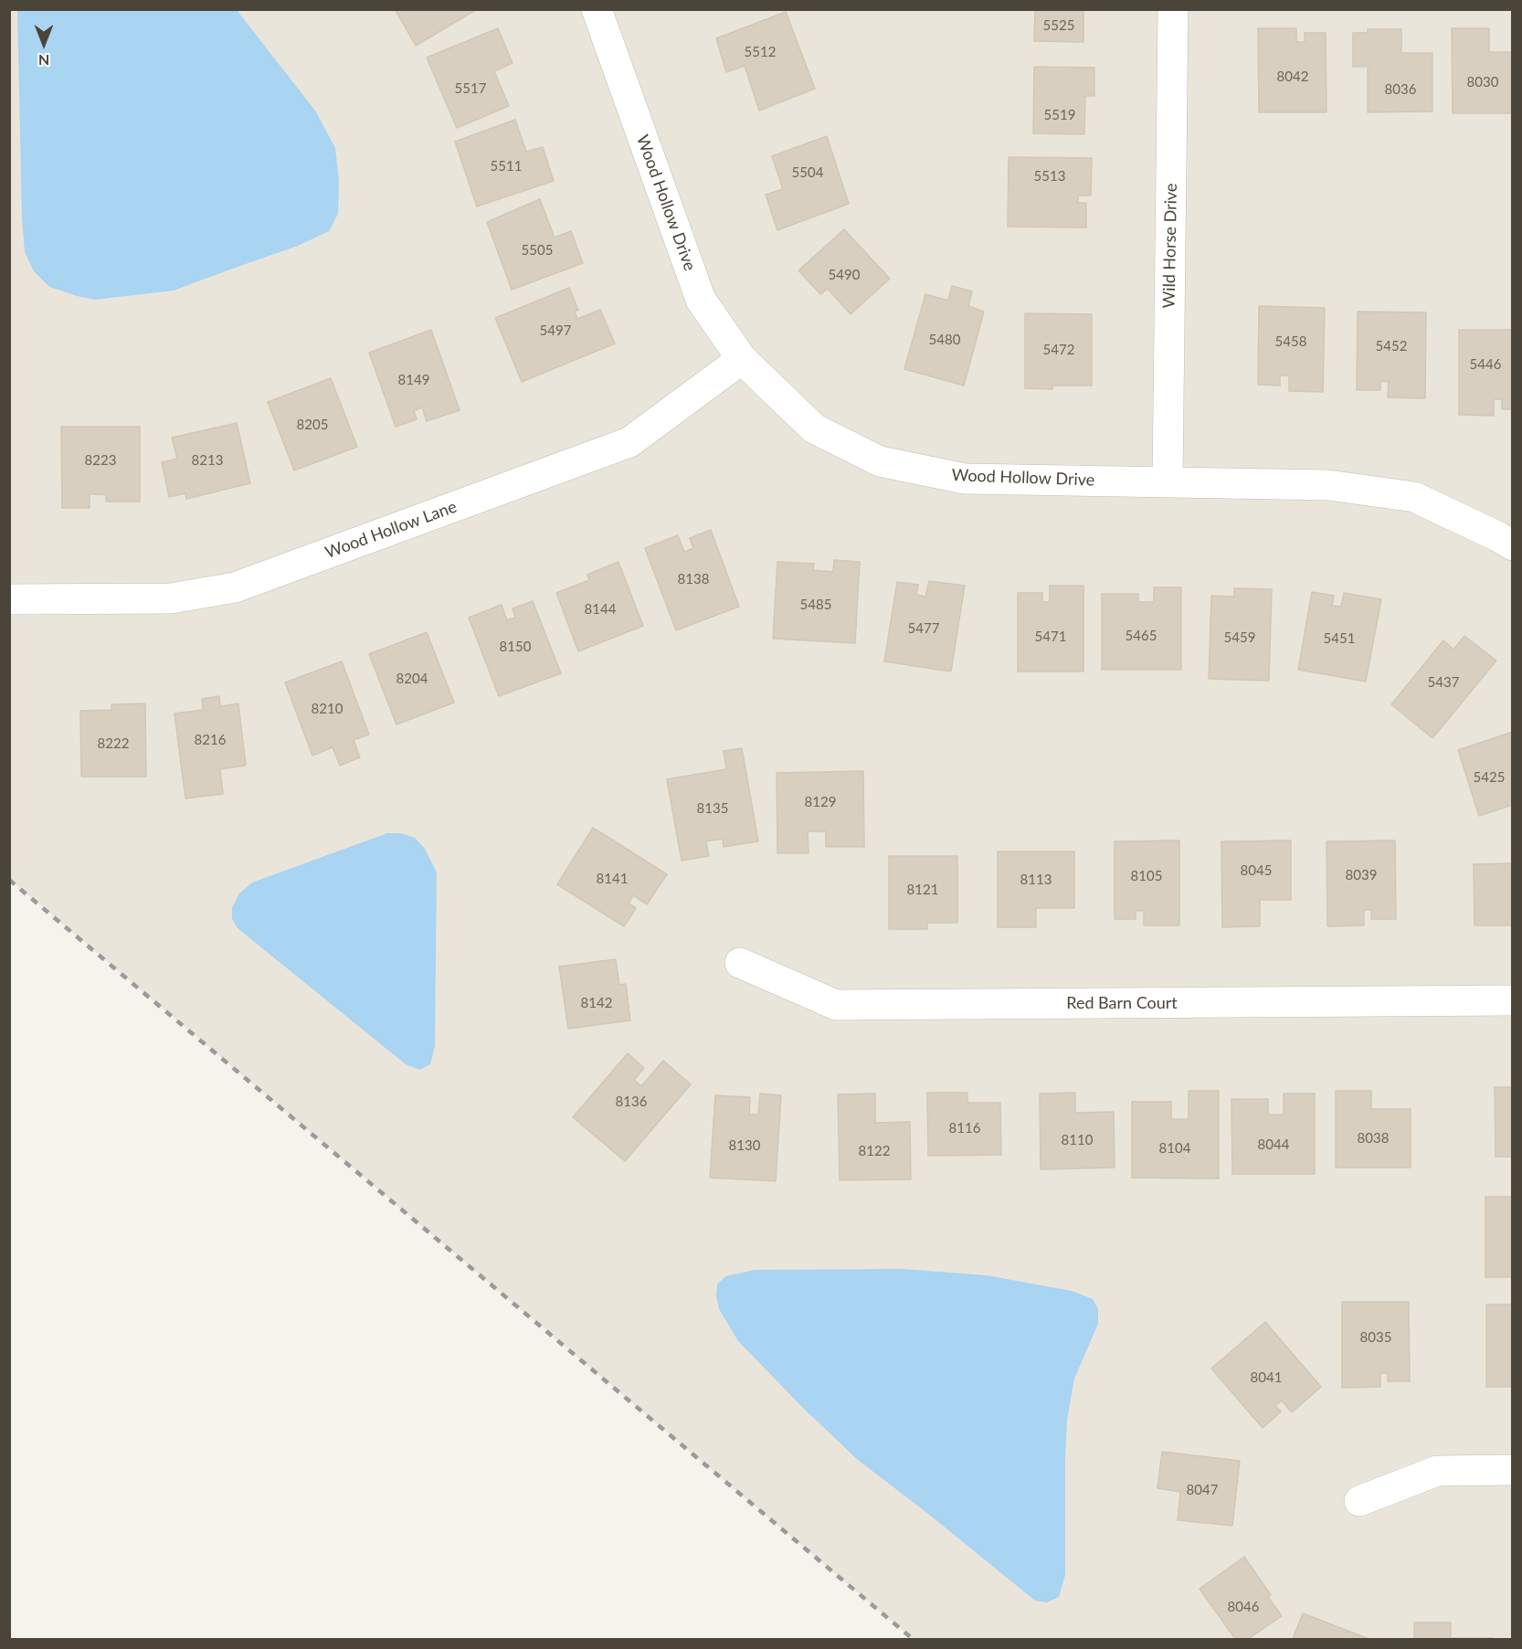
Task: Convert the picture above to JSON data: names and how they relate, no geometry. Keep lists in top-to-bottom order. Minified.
{"streets":{"street":["Wood Hollow Drive","Wild Horse Drive","Wood Hollow Lane","Red Barn Court"]},"crossings":[["Wood Hollow Drive","Wild Horse Drive"],["Wood Hollow Drive","Wood Hollow Lane"]],"house_numbers":["5525","5512","8042","8030","5517","8036","5519","5511","5504","5513","5505","5490","5497","5480","5458","5452","5472","5446","8149","8205","8223","8213","8138","5485","8144","5477","5465","5471","5459","5451","8150","8204","5437","8210","8216","8222","5425","8129","8135","8045","8039","8105","8141","8113","8121","8142","8136","8116","8038","8110","8044","8130","8104","8122","8035","8041","8047","8046"],"north":"bottom"}
